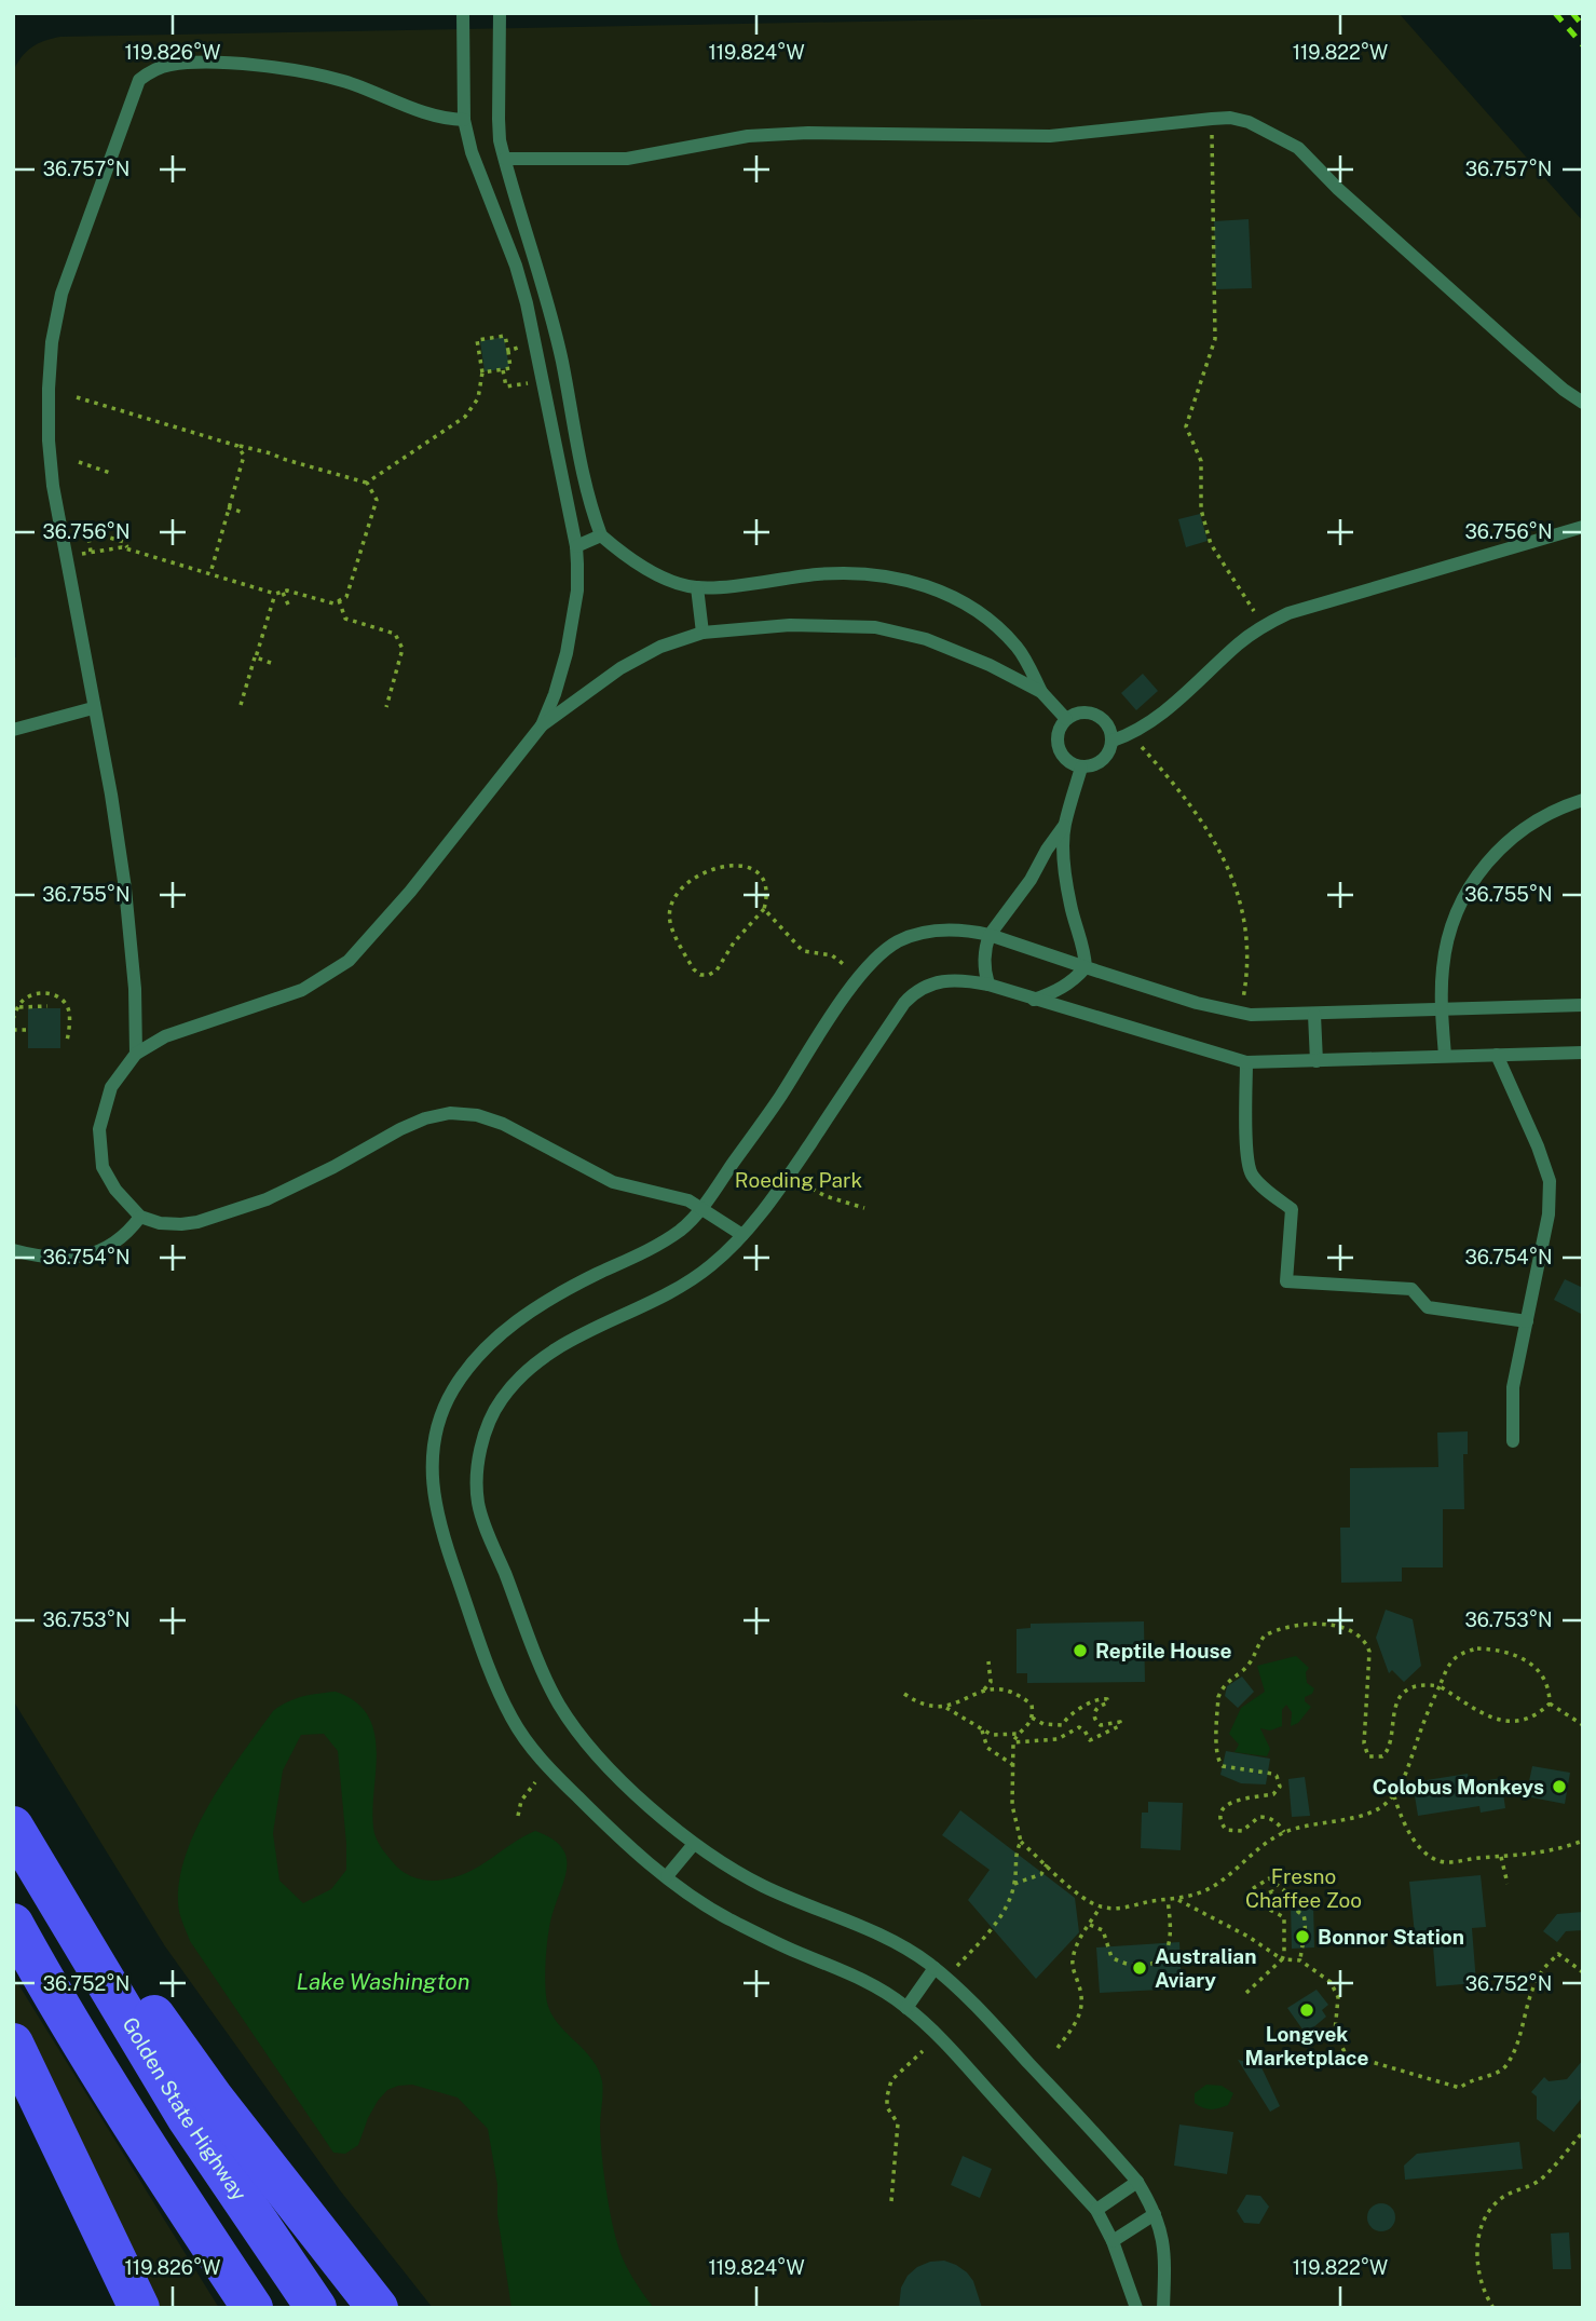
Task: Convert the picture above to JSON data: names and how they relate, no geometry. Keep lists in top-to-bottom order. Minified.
{"streets":{"highway":["Golden State Highway"]},"water":["Lake Washington"],"parks":["Roeding Park","Fresno Chaffee Zoo"],"places":["Reptile House","Colobus Monkeys","Bonnor Station","Australian Aviary","Longvek Marketplace"],"coordinates":["119.826°W","119.824°W","119.822°W","36.757°N","36.756°N","36.755°N","36.754°N","36.753°N","36.752°N"]}
